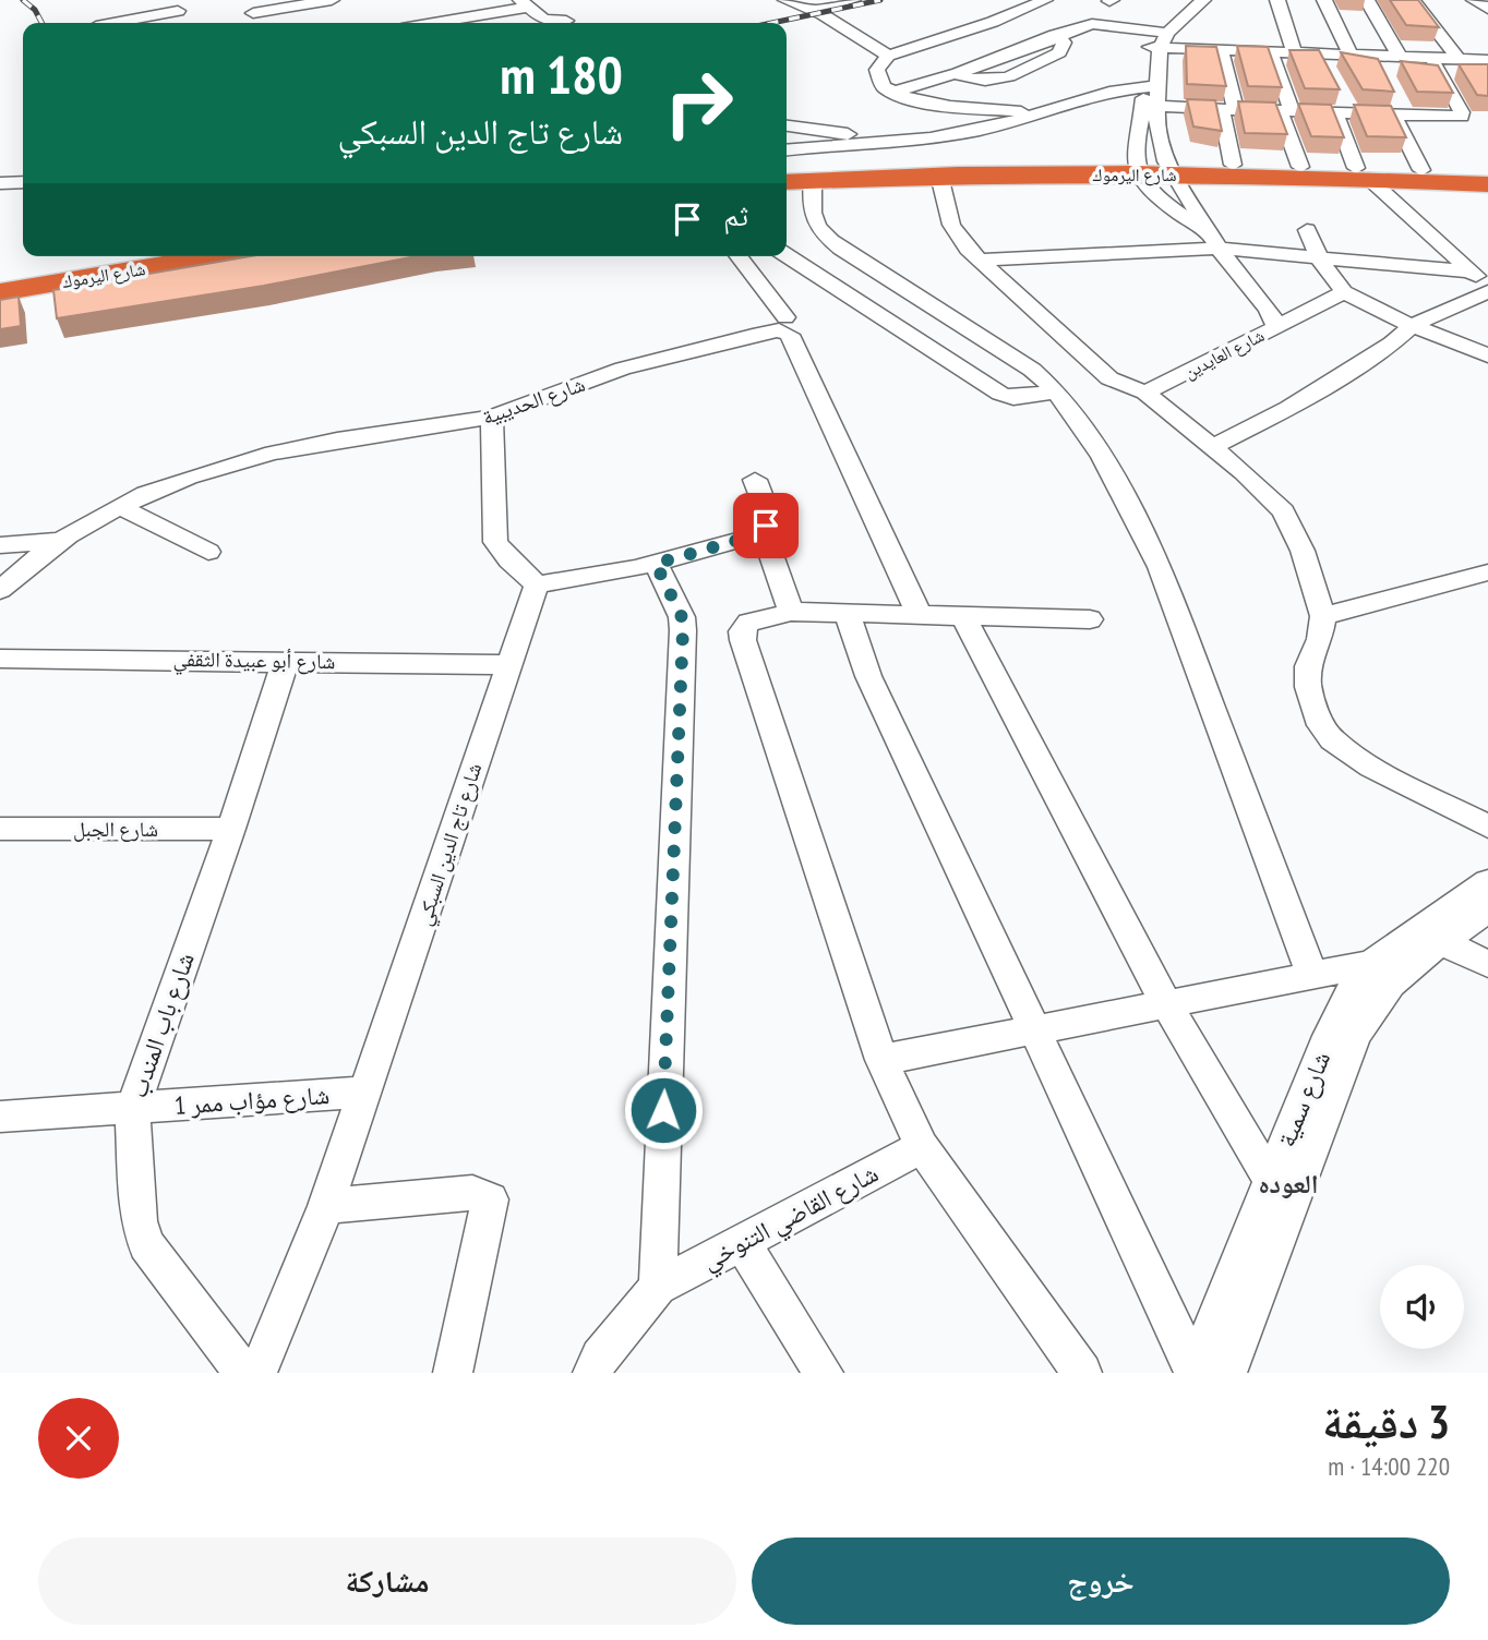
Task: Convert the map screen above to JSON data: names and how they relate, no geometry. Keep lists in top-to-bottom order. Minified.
{"streets":{"highway":["شارع اليرموك"],"street":["شارع العايدين","شارع الحديبية","شارع أبو عبيدة الثقفي","شارع الجبل","شارع تاج الدين السبكي","شارع باب المندب","شارع سمية","شارع مؤاب ممر 1","شارع القاضي التنوخي"]},"crossings":[["شارع اليرموك","شارع العايدين"],["شارع أبو عبيدة الثقفي","شارع تاج الدين السبكي"],["شارع أبو عبيدة الثقفي","شارع باب المندب"],["شارع الجبل","شارع باب المندب"],["شارع تاج الدين السبكي","شارع مؤاب ممر 1"],["شارع باب المندب","شارع مؤاب ممر 1"]],"districts":["العوده"],"page":{"turn":["180 m","شارع تاج الدين السبكي"],"then":"ثم","heading":["3 دقيقة","220 m · 14:00"],"buttons":["خروج","مشاركة"]}}
